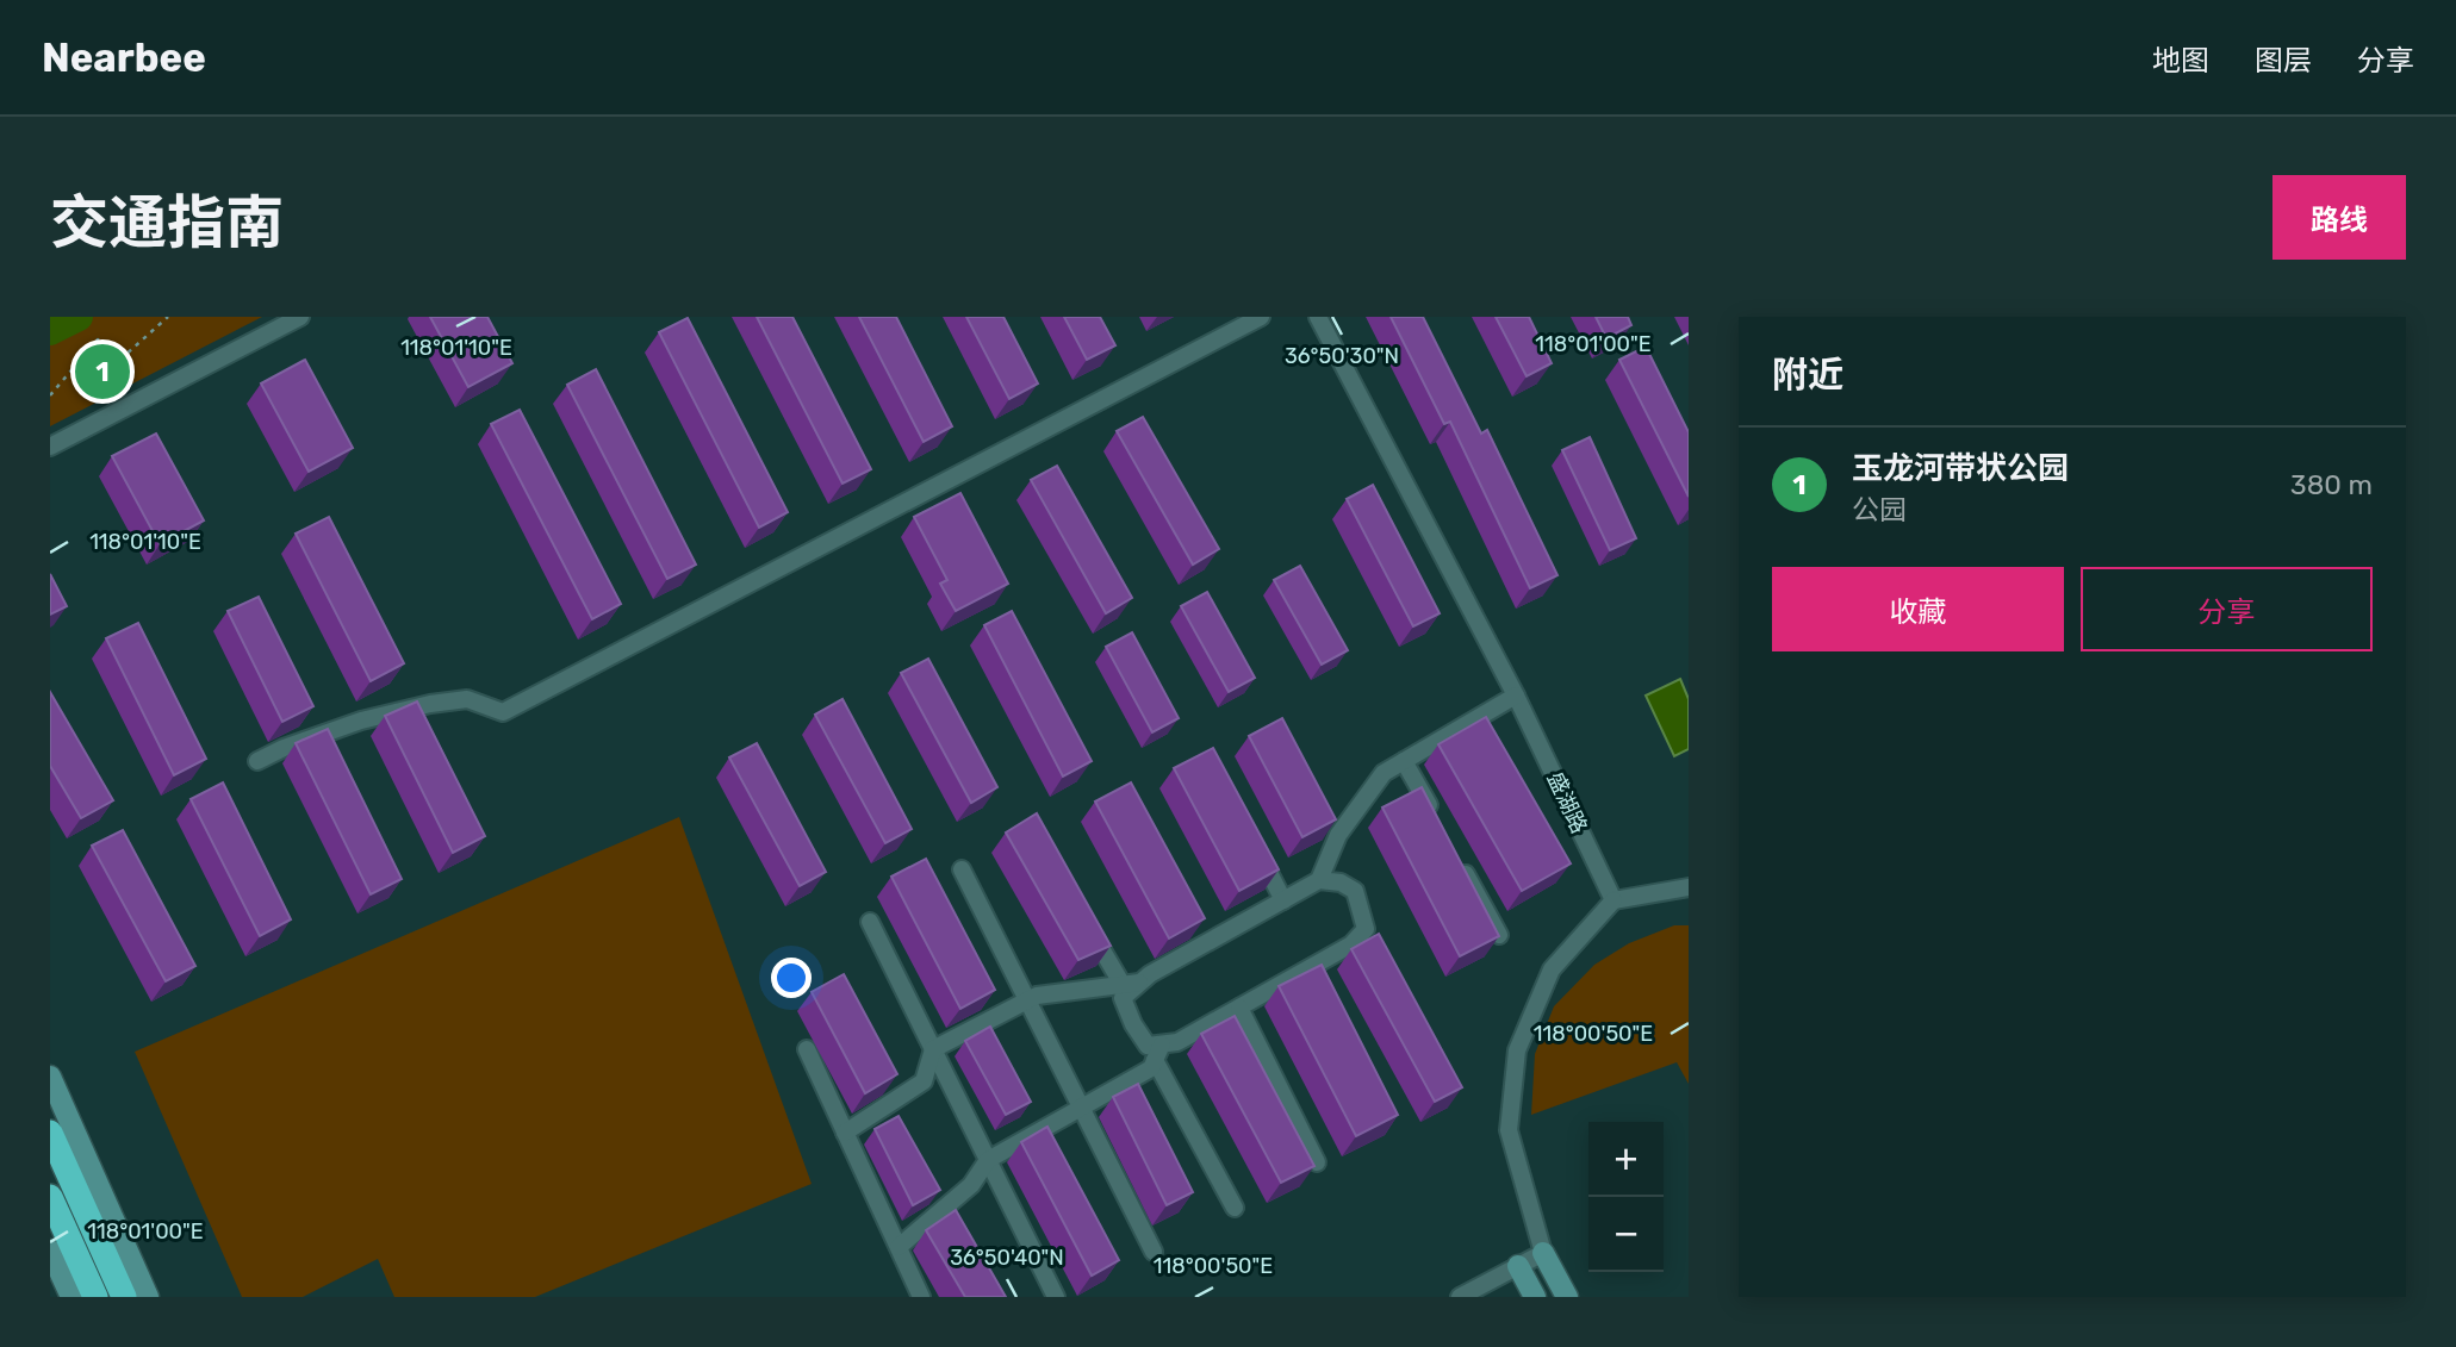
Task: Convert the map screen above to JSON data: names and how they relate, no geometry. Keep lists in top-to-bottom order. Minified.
{"streets":{"street":["盛湖路"]},"page":{"header":"Nearbee","nav":["地图","图层","分享"],"title":"交通指南","buttons":["路线",["收藏","分享"]],"heading":"附近","pins":"1","list":[{"mark":"1","name":"玉龙河带状公园","note":"公园","value":"380 m"}],"map_buttons":["+","−"]},"coordinates":["118°01'00\"E","118°01'10\"E","36°50'30\"N","118°00'50\"E","36°50'40\"N"]}
